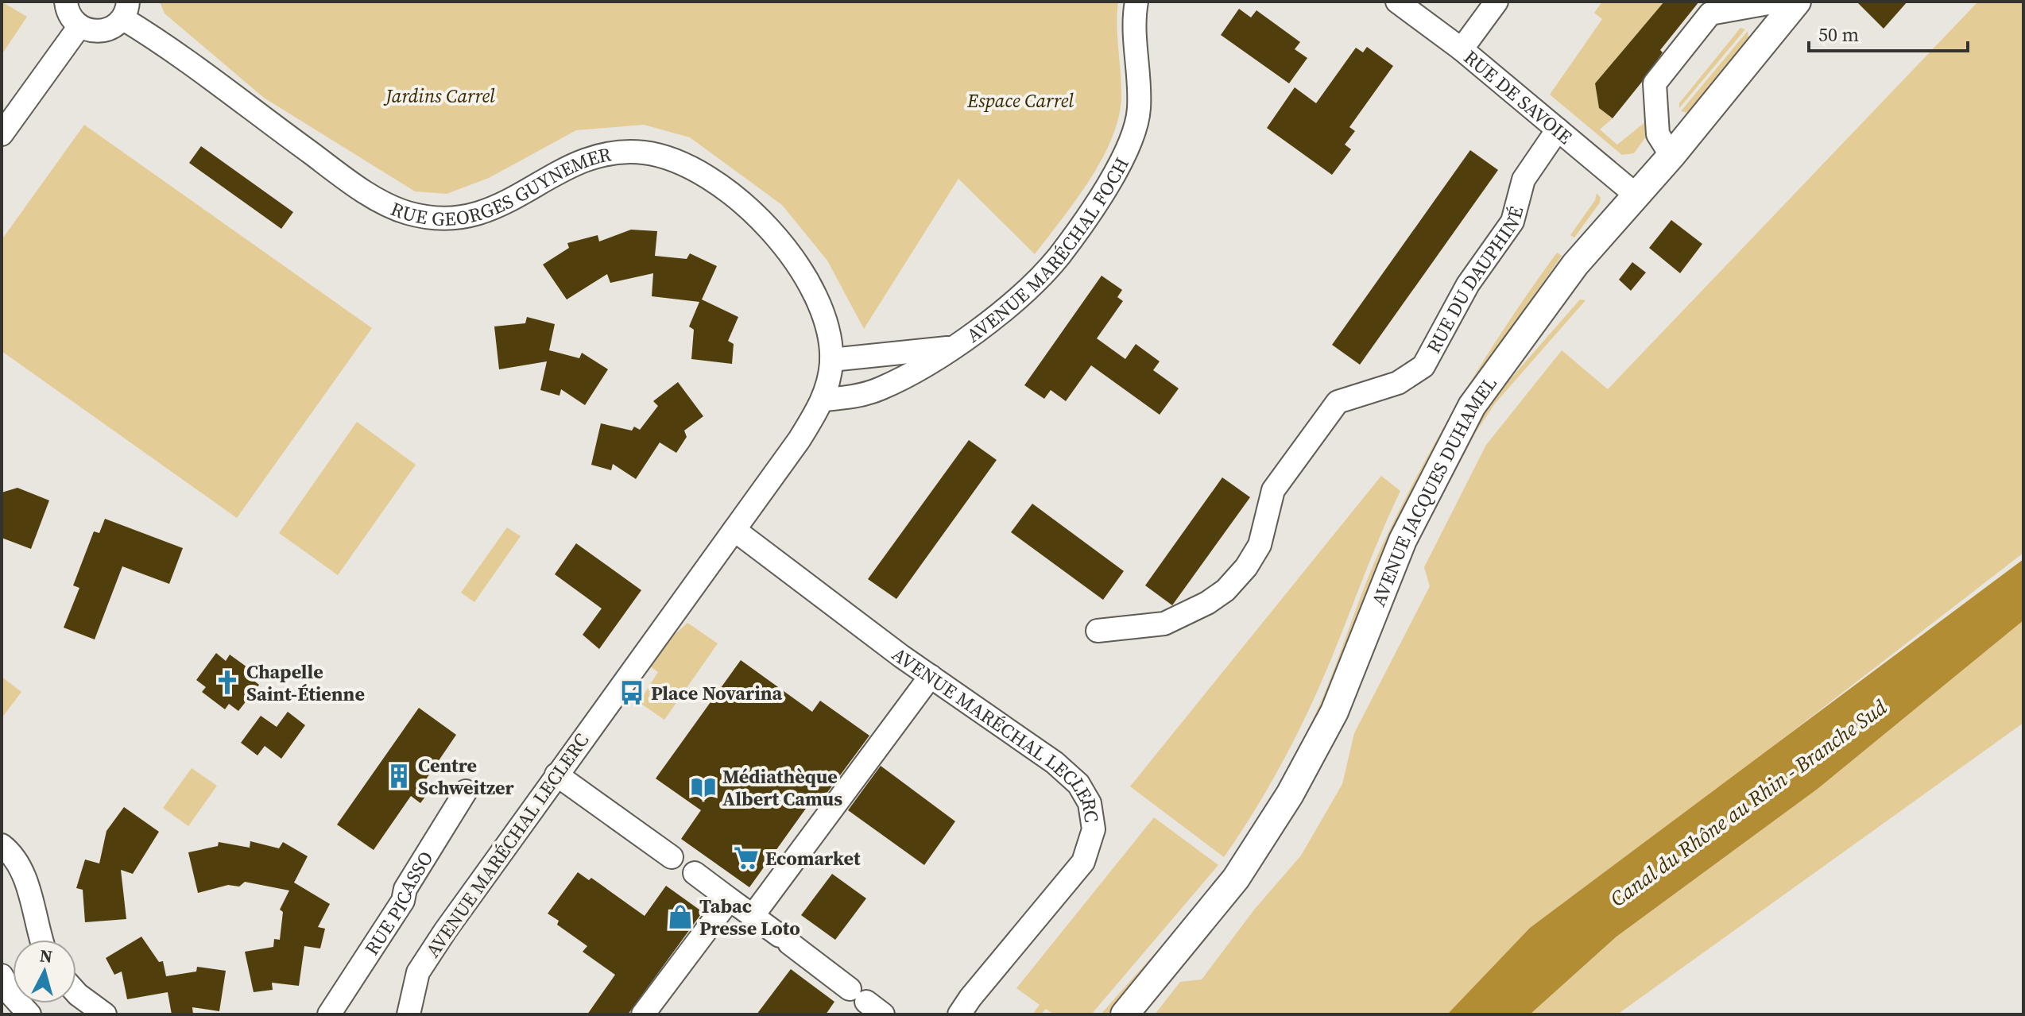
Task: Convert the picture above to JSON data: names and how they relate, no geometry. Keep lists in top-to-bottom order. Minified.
{"streets":{"main road":["AVENUE JACQUES DUHAMEL"],"street":["RUE DE SAVOIE","RUE GEORGES GUYNEMER","AVENUE MARÉCHAL FOCH","RUE DU DAUPHINÉ","AVENUE MARÉCHAL LECLERC","RUE PICASSO"]},"crossings":[["RUE DE SAVOIE","RUE DU DAUPHINÉ"],["RUE DE SAVOIE","AVENUE JACQUES DUHAMEL"],["RUE GEORGES GUYNEMER","AVENUE MARÉCHAL LECLERC"],["AVENUE MARÉCHAL FOCH","AVENUE MARÉCHAL LECLERC"]],"water":["Canal du Rhône au Rhin - Branche Sud"],"parks":["Jardins Carrel","Espace Carrel"],"places":{"church":["Chapelle Saint-Étienne"],"bus stop":["Place Novarina"],"building":["Centre Schweitzer"],"library":["Médiathèque Albert Camus"],"supermarket":["Ecomarket"],"shop":["Tabac Presse Loto"]},"scale_bar":"50 m","north":"top"}
